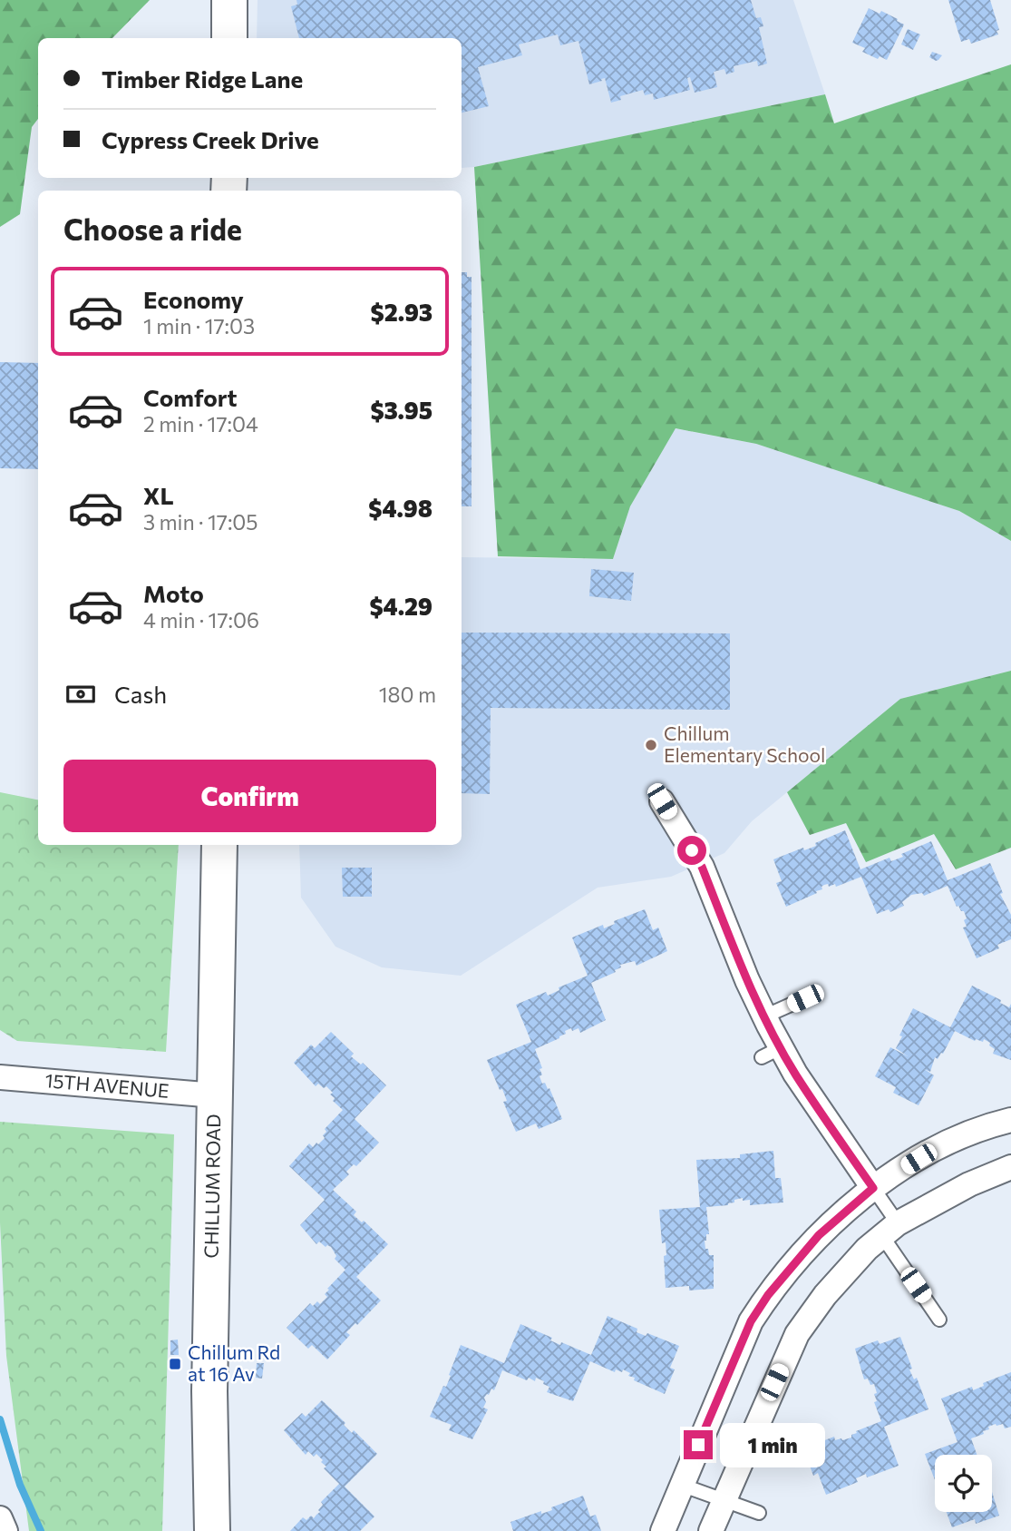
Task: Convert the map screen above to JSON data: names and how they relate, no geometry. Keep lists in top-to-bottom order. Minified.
{"streets":{"main road":["CHILLUM ROAD"],"street":["15TH AVENUE"]},"crossings":[["15TH AVENUE","CHILLUM ROAD"]],"places":{"other":["Chillum Elementary School"],"transit":["Chillum Rd at 16 Av"]},"page":{"banner":["Timber Ridge Lane","Cypress Creek Drive"],"heading":"Choose a ride","list":[{"name":"Economy","note":"1 min · 17:03","value":"$2.93"},{"name":"Comfort","note":"2 min · 17:04","value":"$3.95"},{"name":"XL","note":"3 min · 17:05","value":"$4.98"},{"name":"Moto","note":"4 min · 17:06","value":"$4.29"}],"pay":["Cash","180 m"],"buttons":"Confirm","bubble":"1 min"}}
